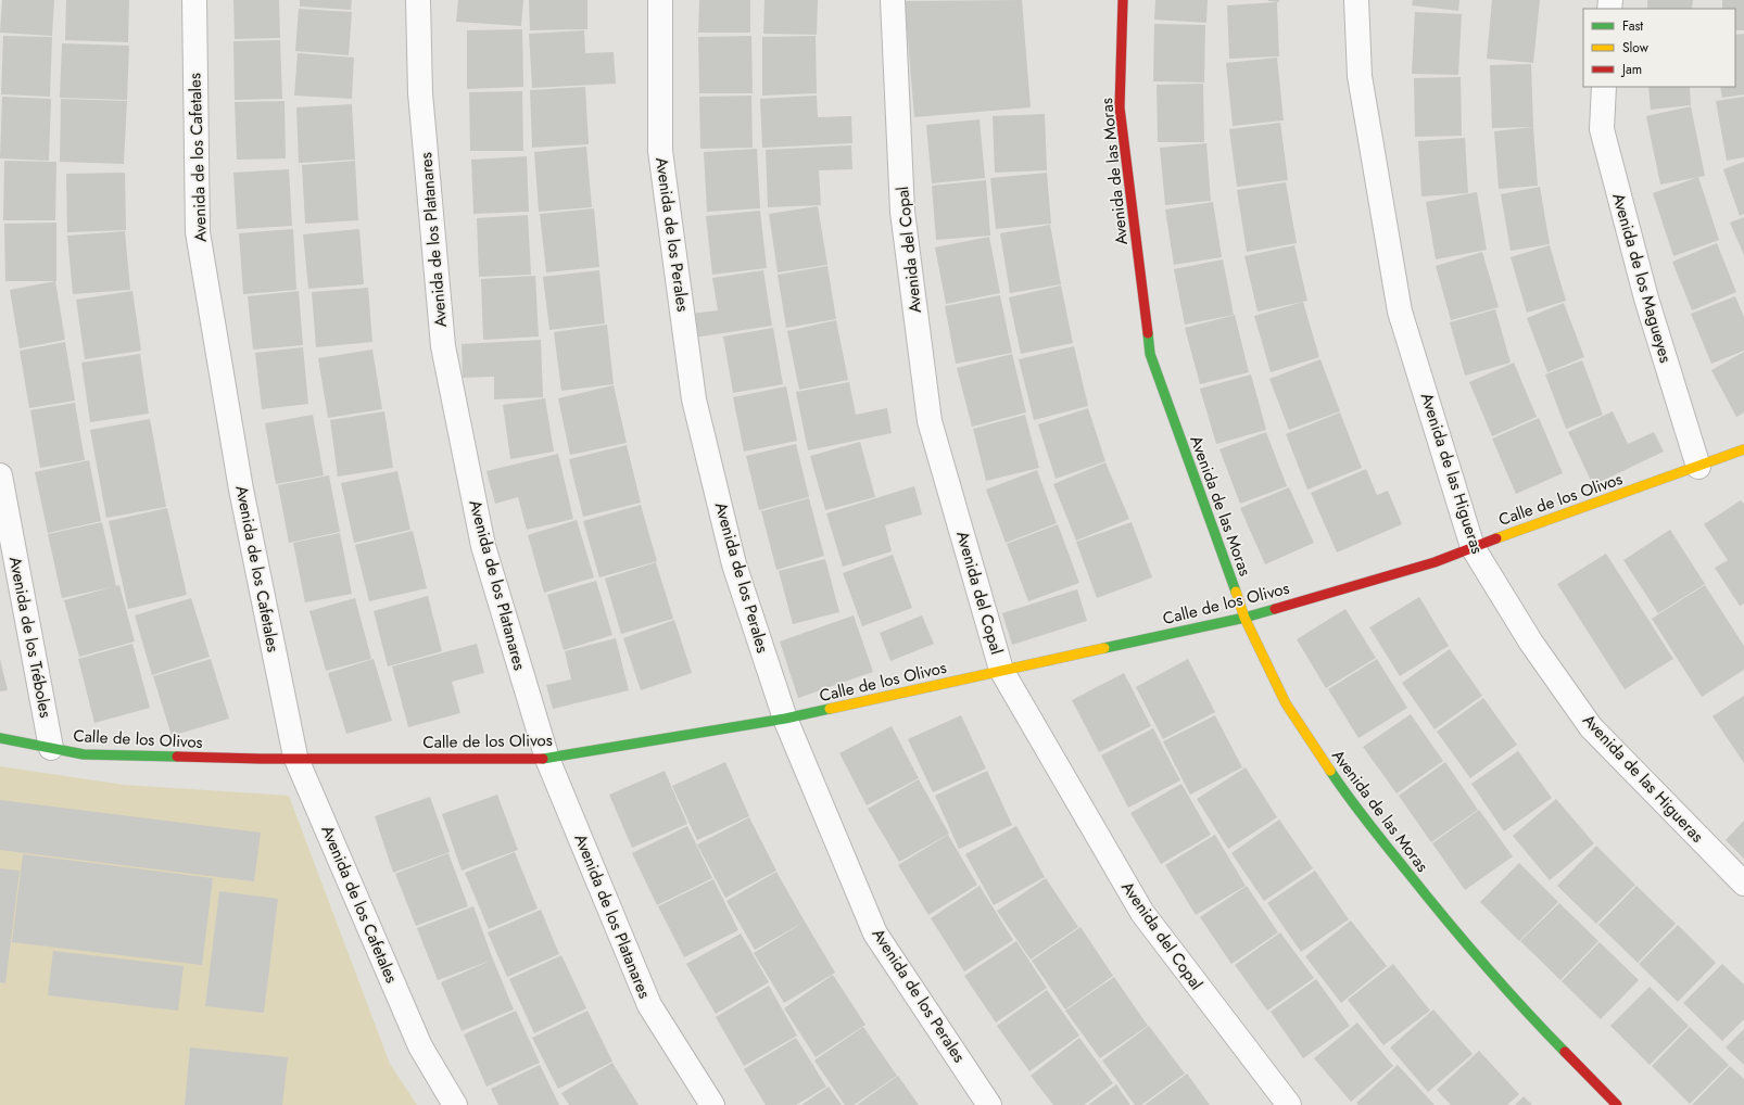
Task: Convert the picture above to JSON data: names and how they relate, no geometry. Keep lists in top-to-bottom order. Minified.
{"streets":{"street":["Avenida de los Cafetales","Avenida de las Moras","Avenida de los Perales","Avenida de los Platanares","Avenida del Copal","Avenida de los Magueyes","Avenida de las Higueras","Calle de los Olivos","Avenida de los Tréboles"]},"crossings":[["Avenida de los Cafetales","Calle de los Olivos"],["Avenida de las Moras","Calle de los Olivos"],["Avenida de los Perales","Calle de los Olivos"],["Avenida de los Platanares","Calle de los Olivos"],["Avenida del Copal","Calle de los Olivos"],["Avenida de los Magueyes","Calle de los Olivos"],["Avenida de las Higueras","Calle de los Olivos"],["Calle de los Olivos","Avenida de los Tréboles"]],"legend":["Fast","Slow","Jam"]}
